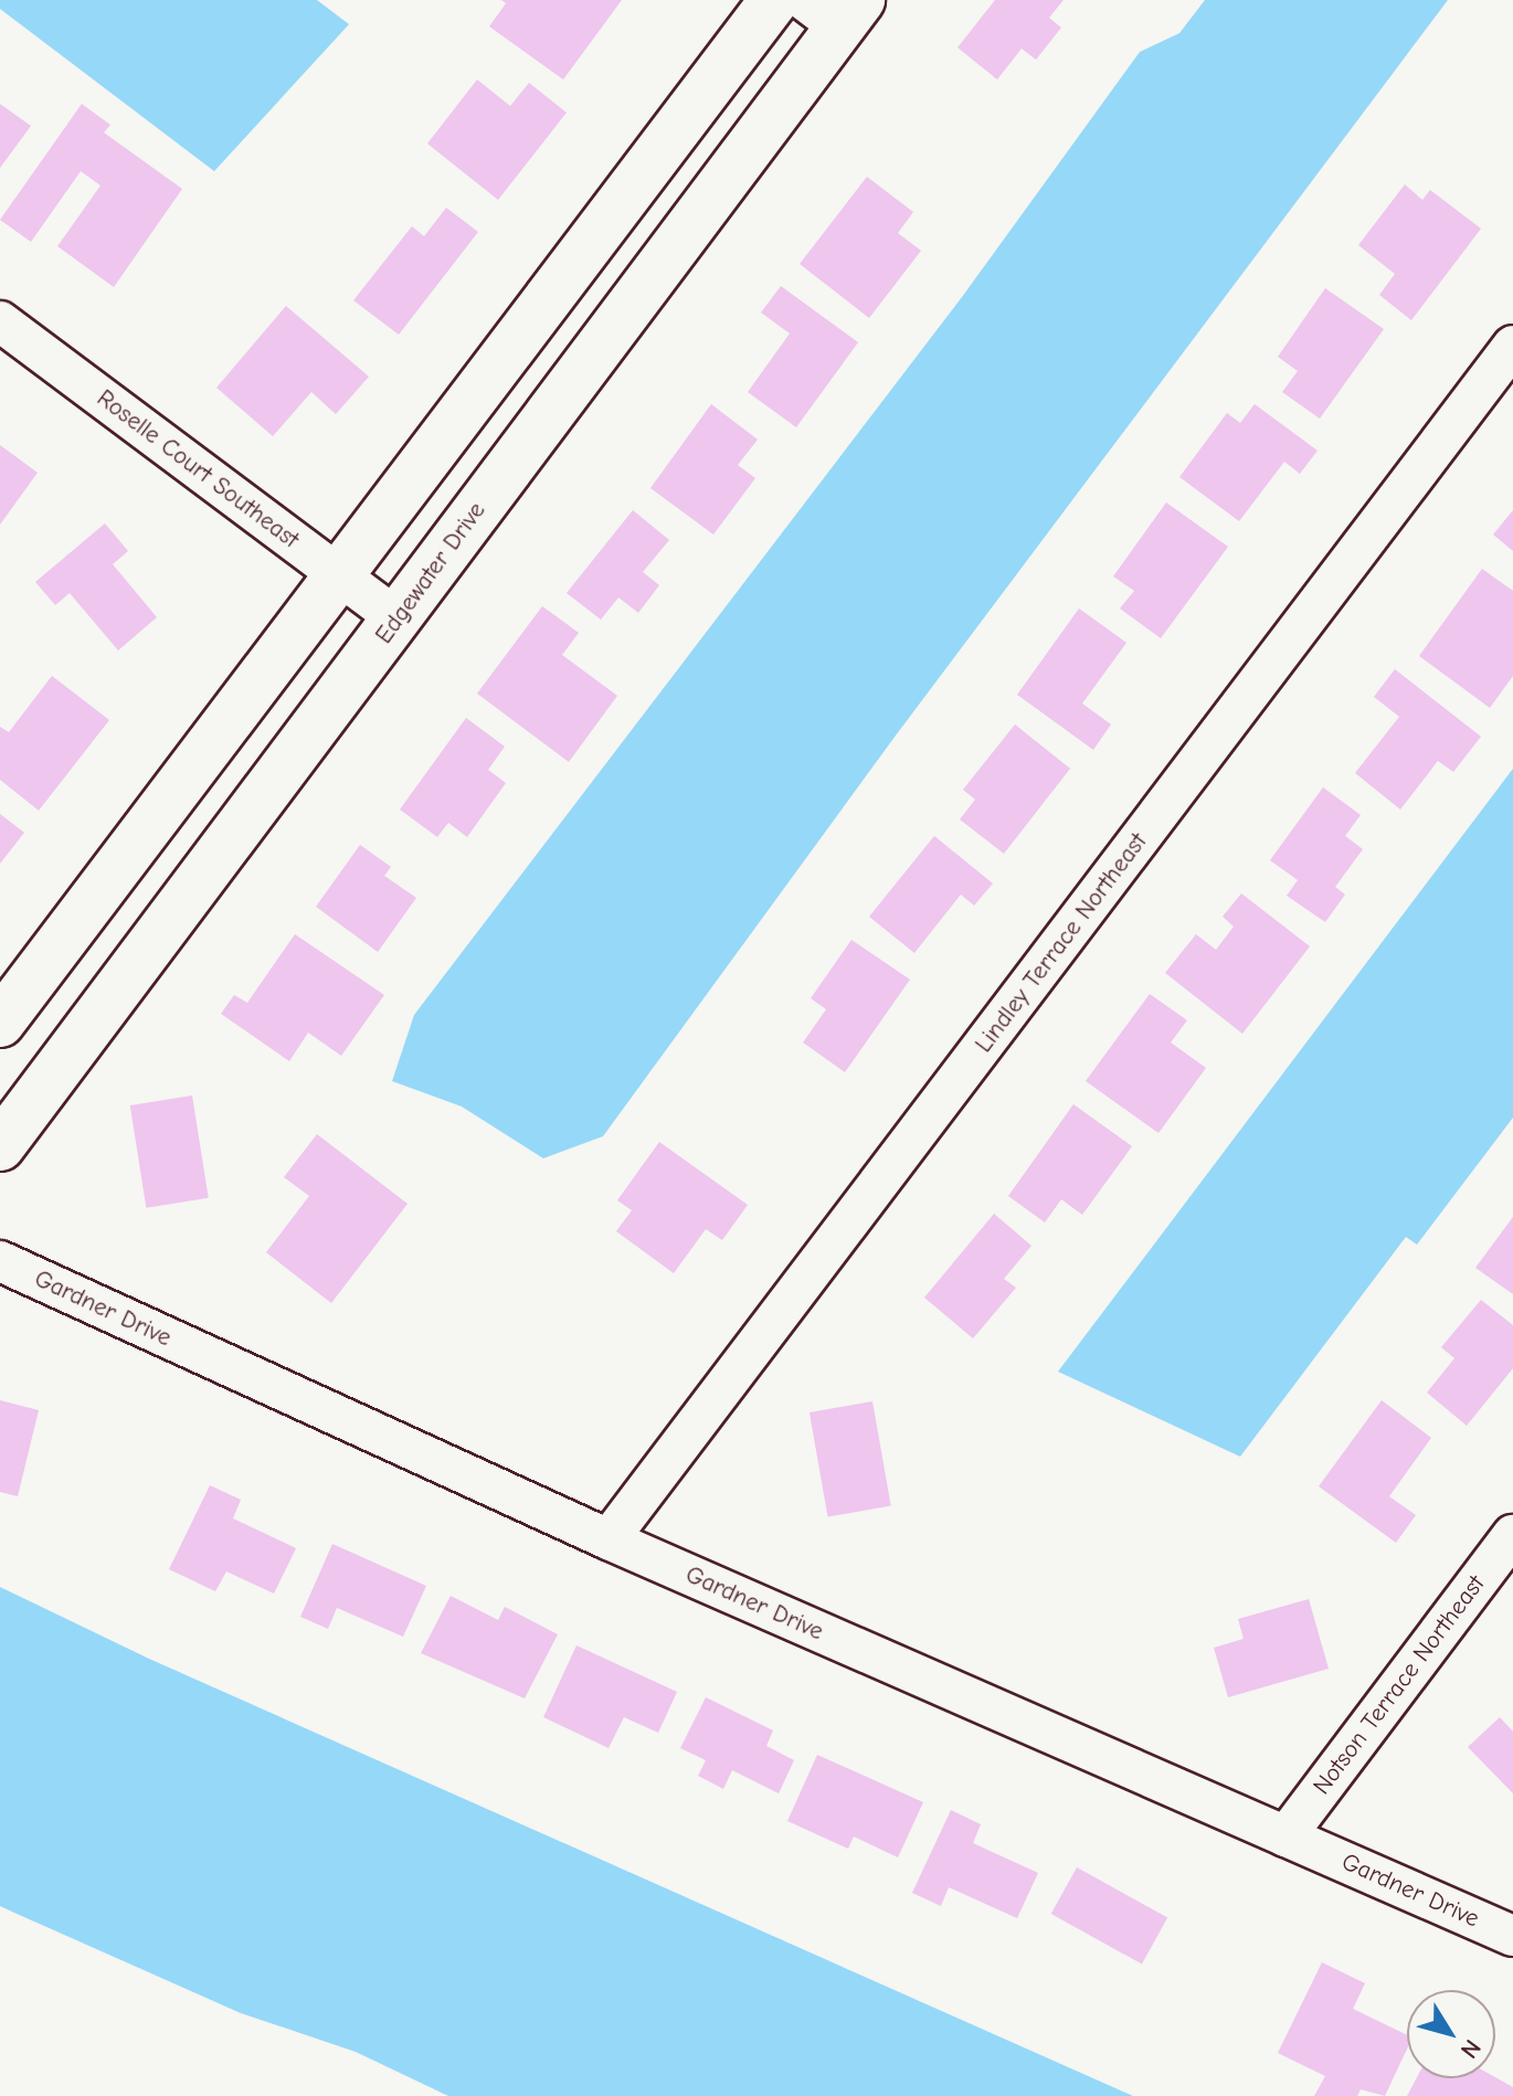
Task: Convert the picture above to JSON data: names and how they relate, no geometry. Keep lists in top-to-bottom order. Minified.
{"streets":{"street":["Roselle Court Southeast","Edgewater Drive","Lindley Terrace Northeast","Gardner Drive","Notson Terrace Northeast"]},"crossings":[["Roselle Court Southeast","Edgewater Drive"],["Lindley Terrace Northeast","Gardner Drive"],["Gardner Drive","Notson Terrace Northeast"]],"north":"bottom right"}
